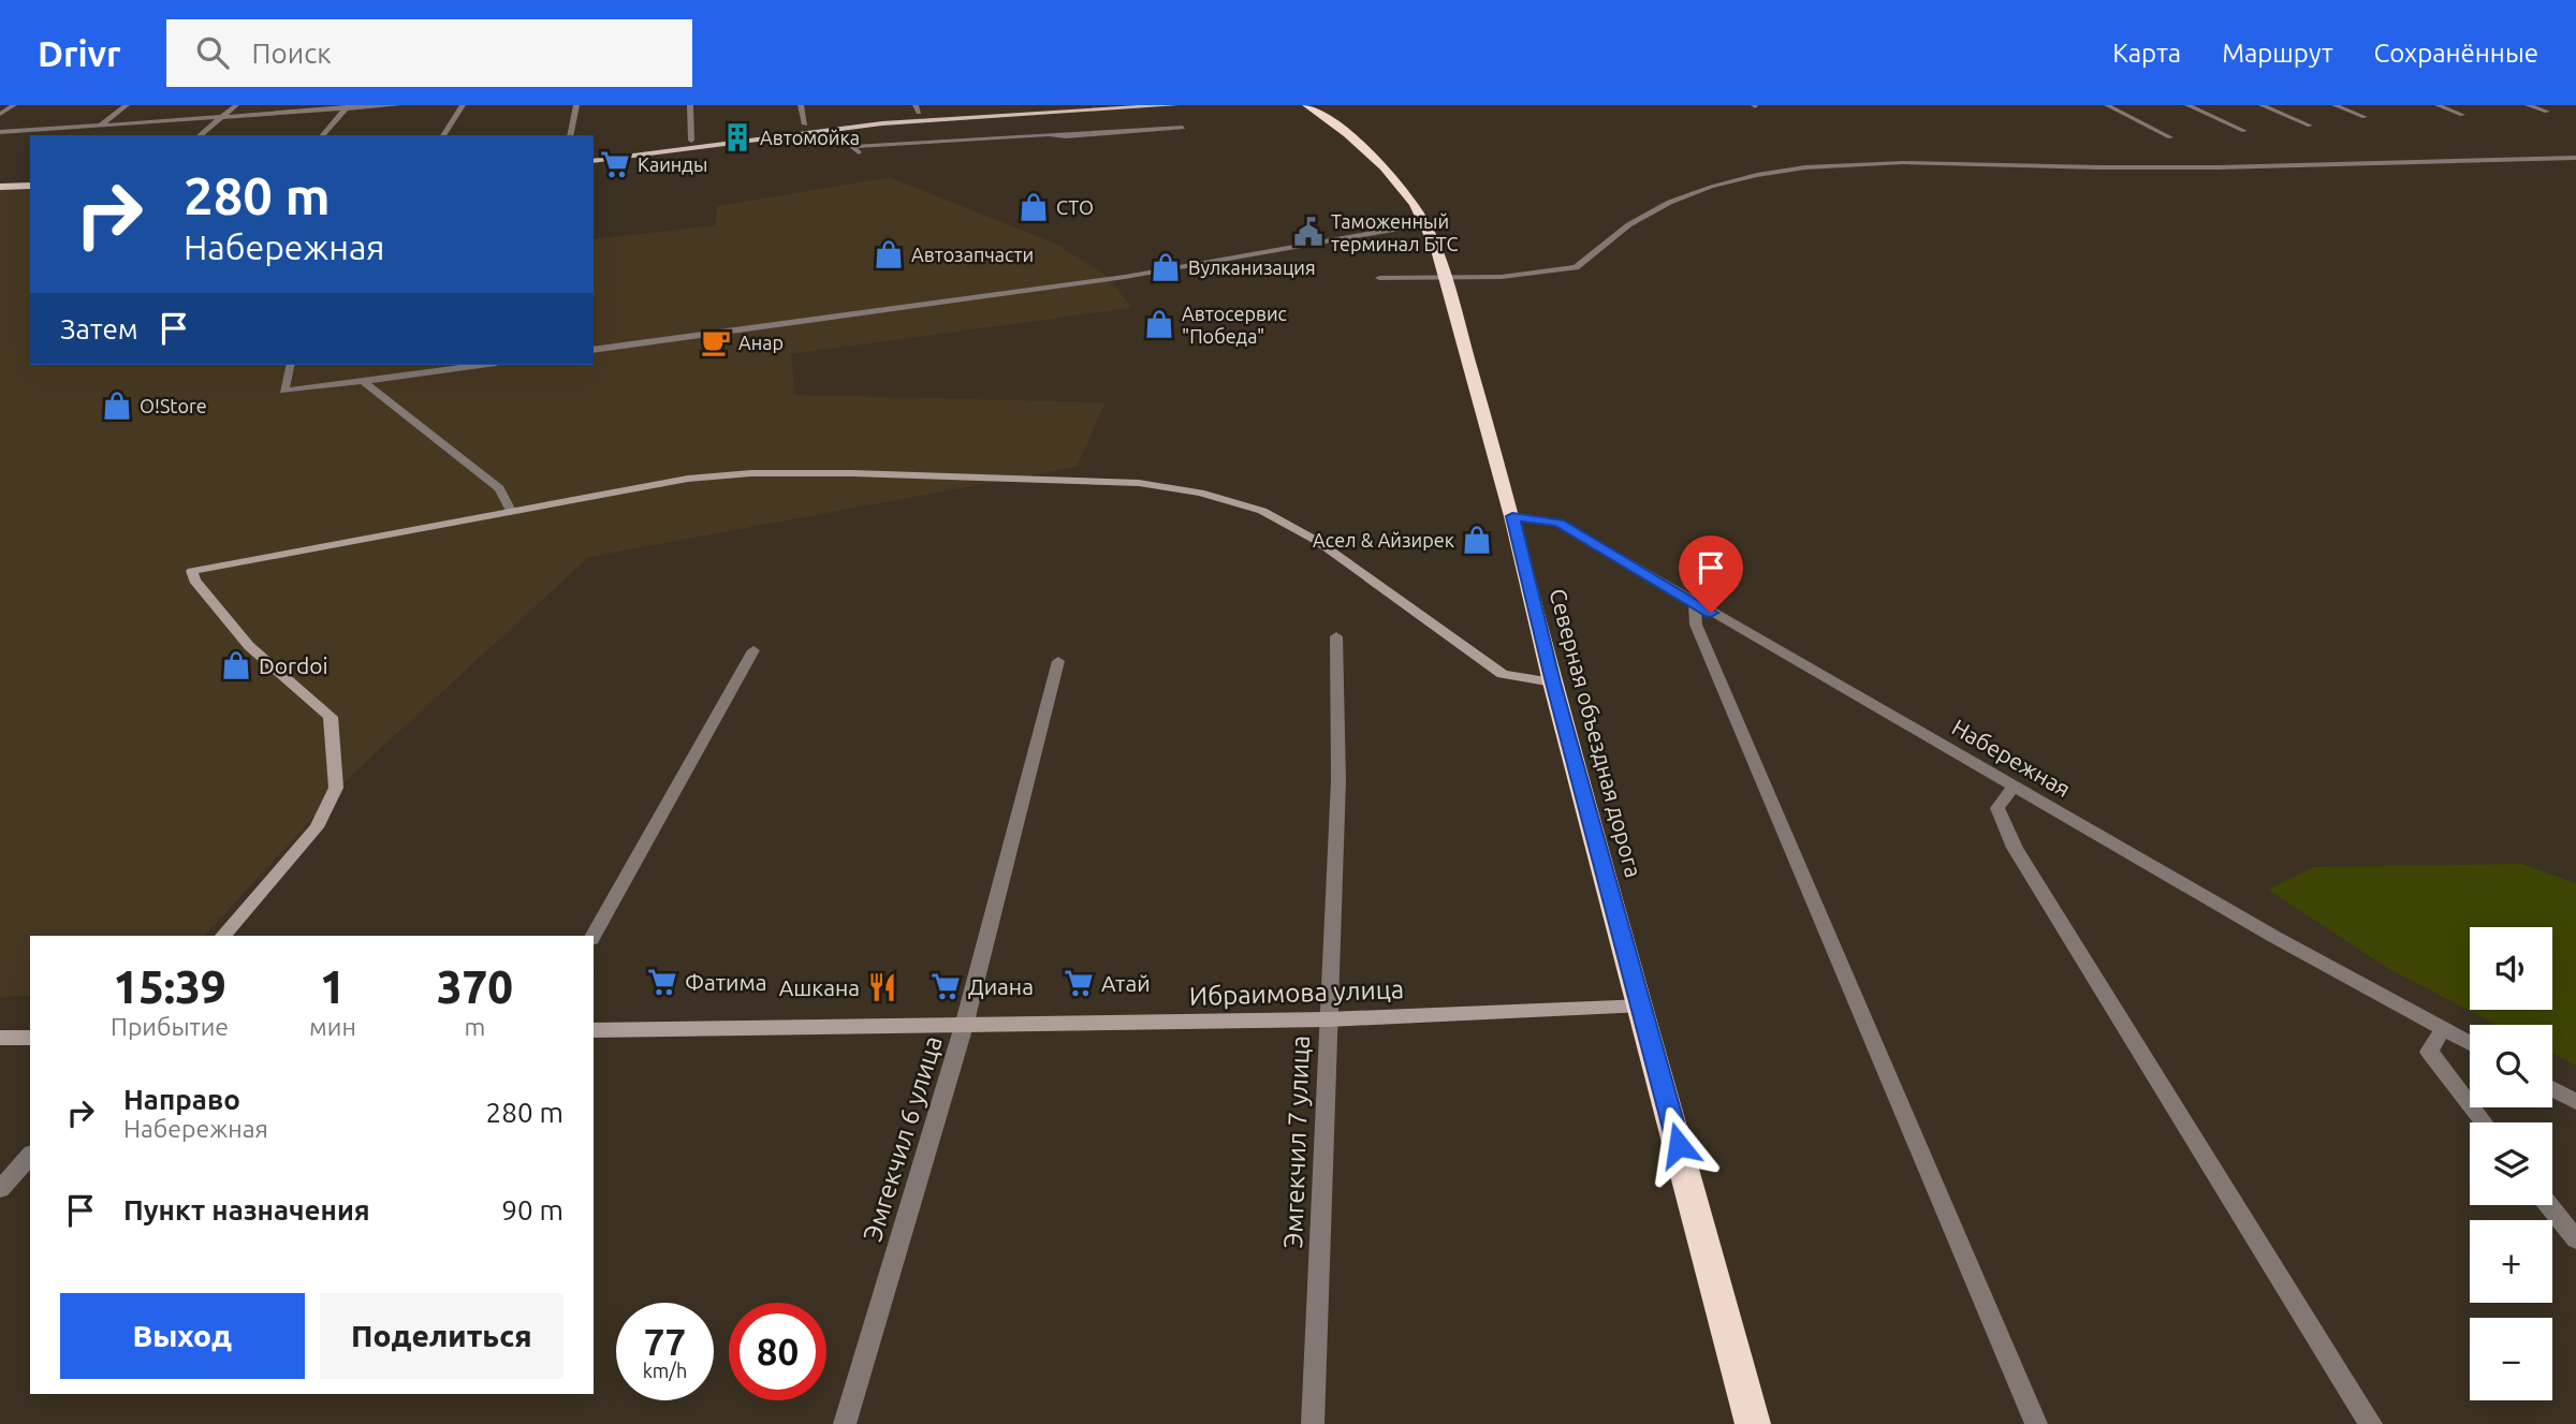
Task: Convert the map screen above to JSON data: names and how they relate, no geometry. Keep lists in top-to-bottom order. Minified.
{"streets":{"highway":["Северная объездная дорога"],"street":["Набережная","Ибраимова улица","Эмгекчил 6 улица","Эмгекчил 7 улица"]},"crossings":[["Северная объездная дорога","Набережная"],["Северная объездная дорога","Ибраимова улица"],["Ибраимова улица","Эмгекчил 6 улица"],["Ибраимова улица","Эмгекчил 7 улица"]],"places":{"building":["Автомойка"],"supermarket":["Каинды","Фатима","Атай","Диана"],"shop":["СТО","Автозапчасти","Вулканизация","Автосервис \"Победа\"","O!Store","Асел & Айзирек","Dordoi"],"public building":["Таможенный терминал БТС"],"cafe":["Анар"],"restaurant":["Ашкана"]},"page":{"header":"Drivr","search":"Поиск","nav":["Карта","Маршрут","Сохранённые"],"turn":["280 m","Набережная"],"then":"Затем","map_buttons":["+","−"],"eta":["15:39","Прибытие","1","мин","370","m"],"list":[{"name":"Направо","note":"Набережная","value":"280 m"},{"name":"Пункт назначения","value":"90 m"}],"buttons":["Выход","Поделиться"],"speed":"77 km/h","limit":"80"}}
